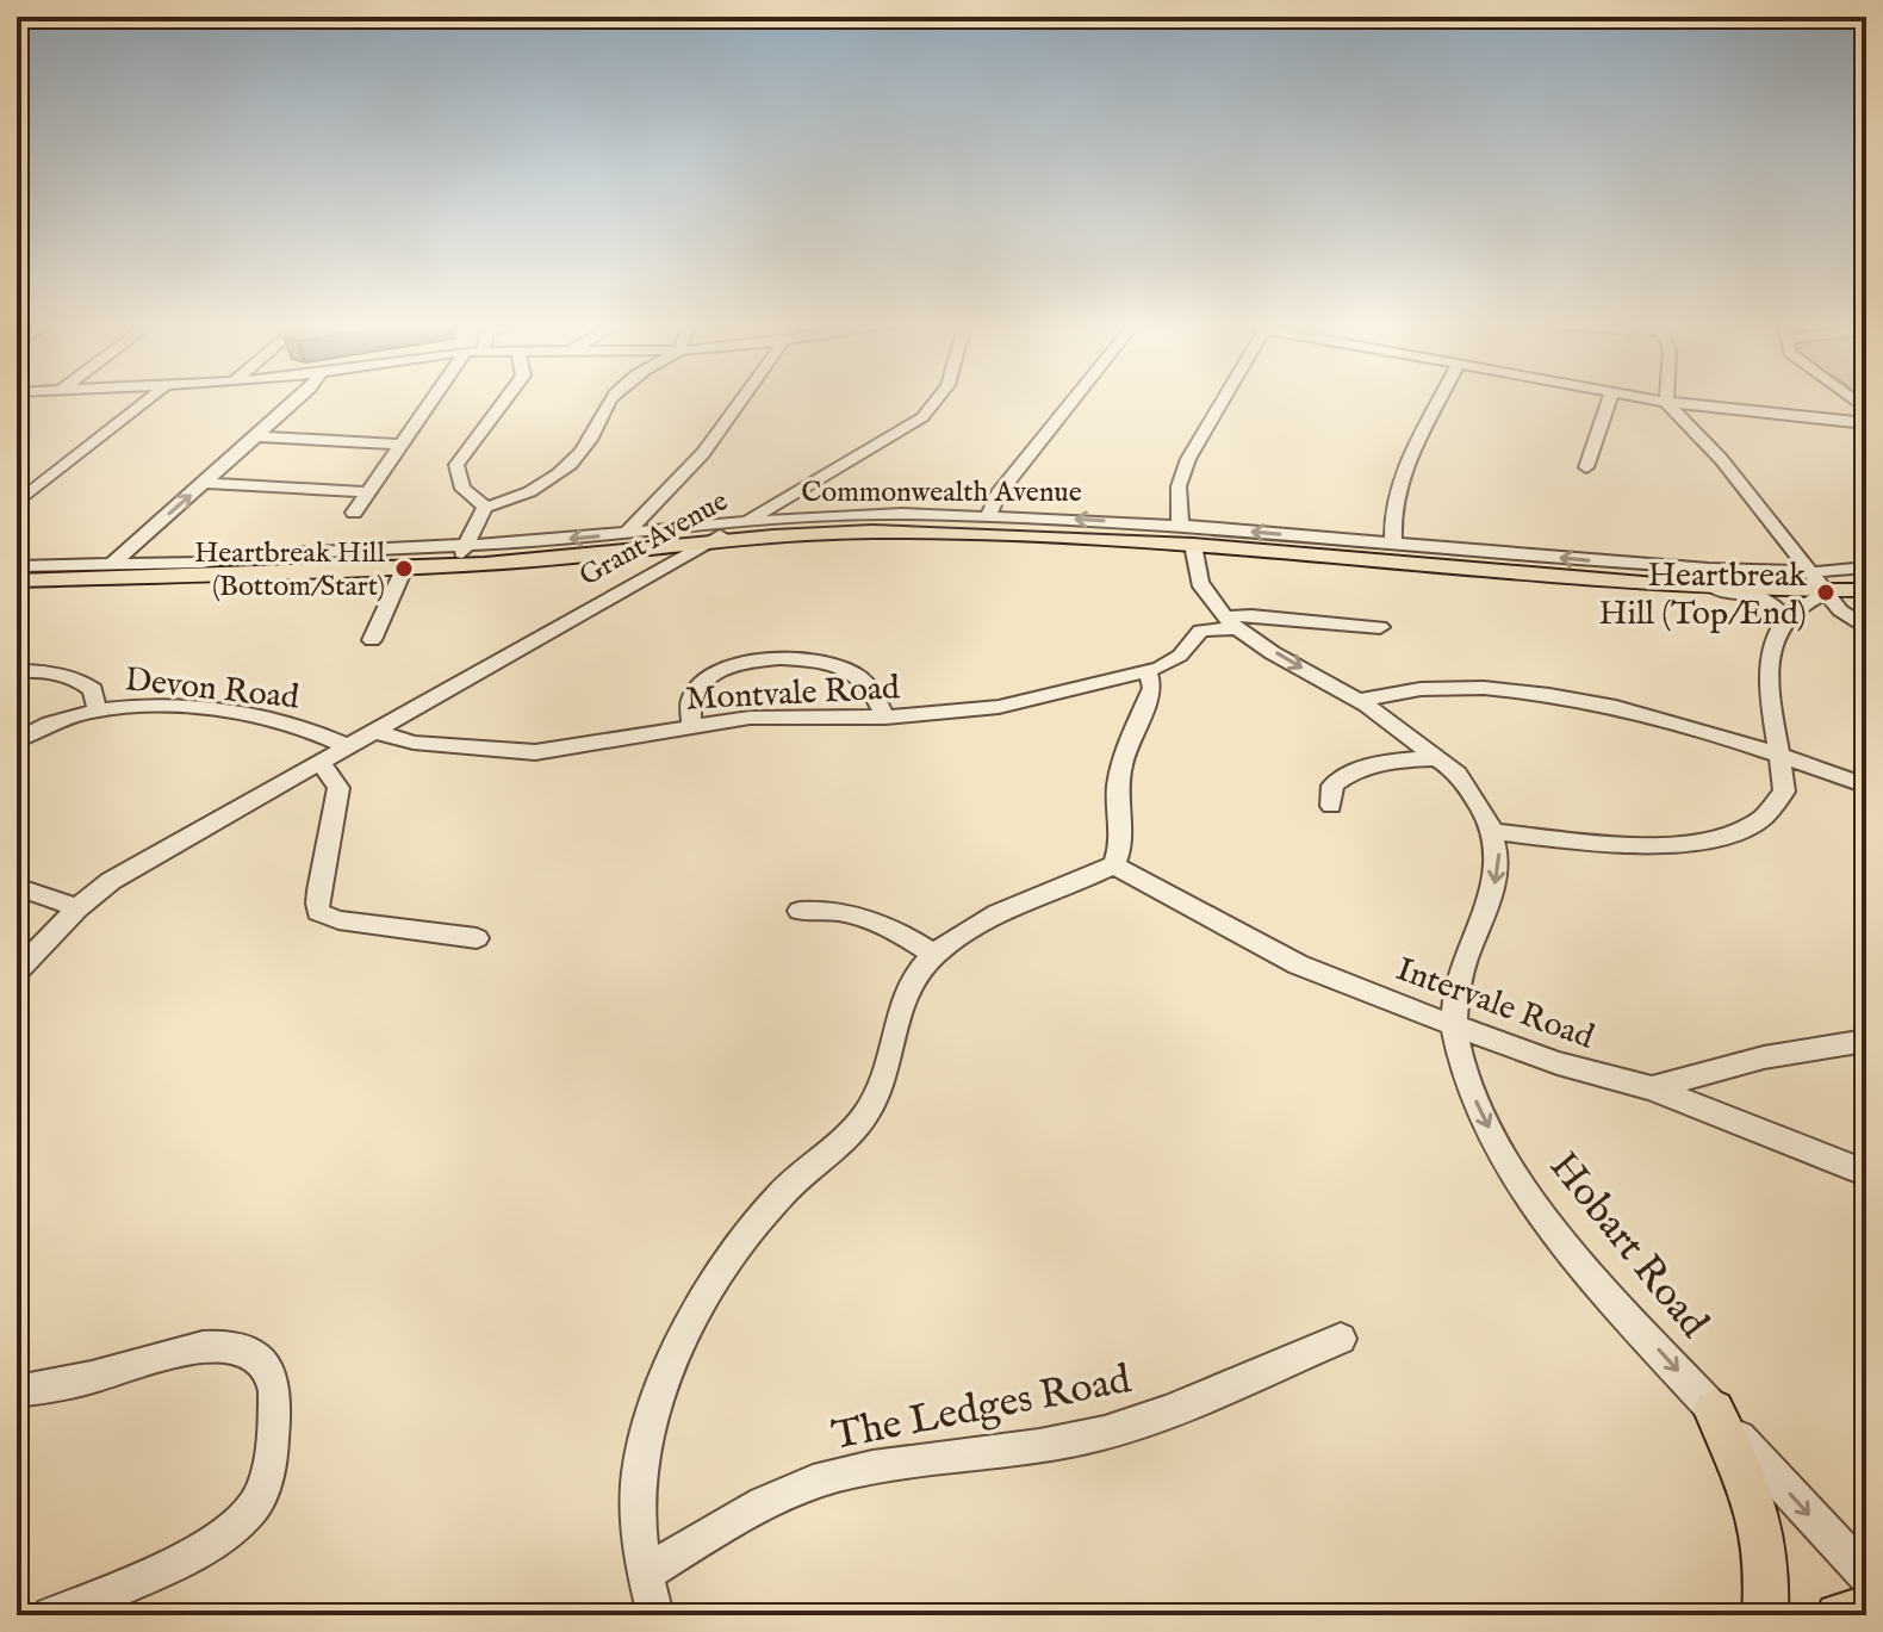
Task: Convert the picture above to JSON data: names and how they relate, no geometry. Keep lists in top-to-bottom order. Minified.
{"streets":{"main road":["Commonwealth Avenue"],"street":["Grant Avenue","Devon Road","Montvale Road","Intervale Road","Hobart Road","The Ledges Road"]},"crossings":[["Commonwealth Avenue","Grant Avenue"],["Commonwealth Avenue","Hobart Road"],["Grant Avenue","Devon Road"],["Grant Avenue","Montvale Road"],["Intervale Road","Hobart Road"]],"one_way":["Hobart Road"],"places":["Heartbreak Hill (Bottom/Start)","Heartbreak Hill (Top/End)"]}
